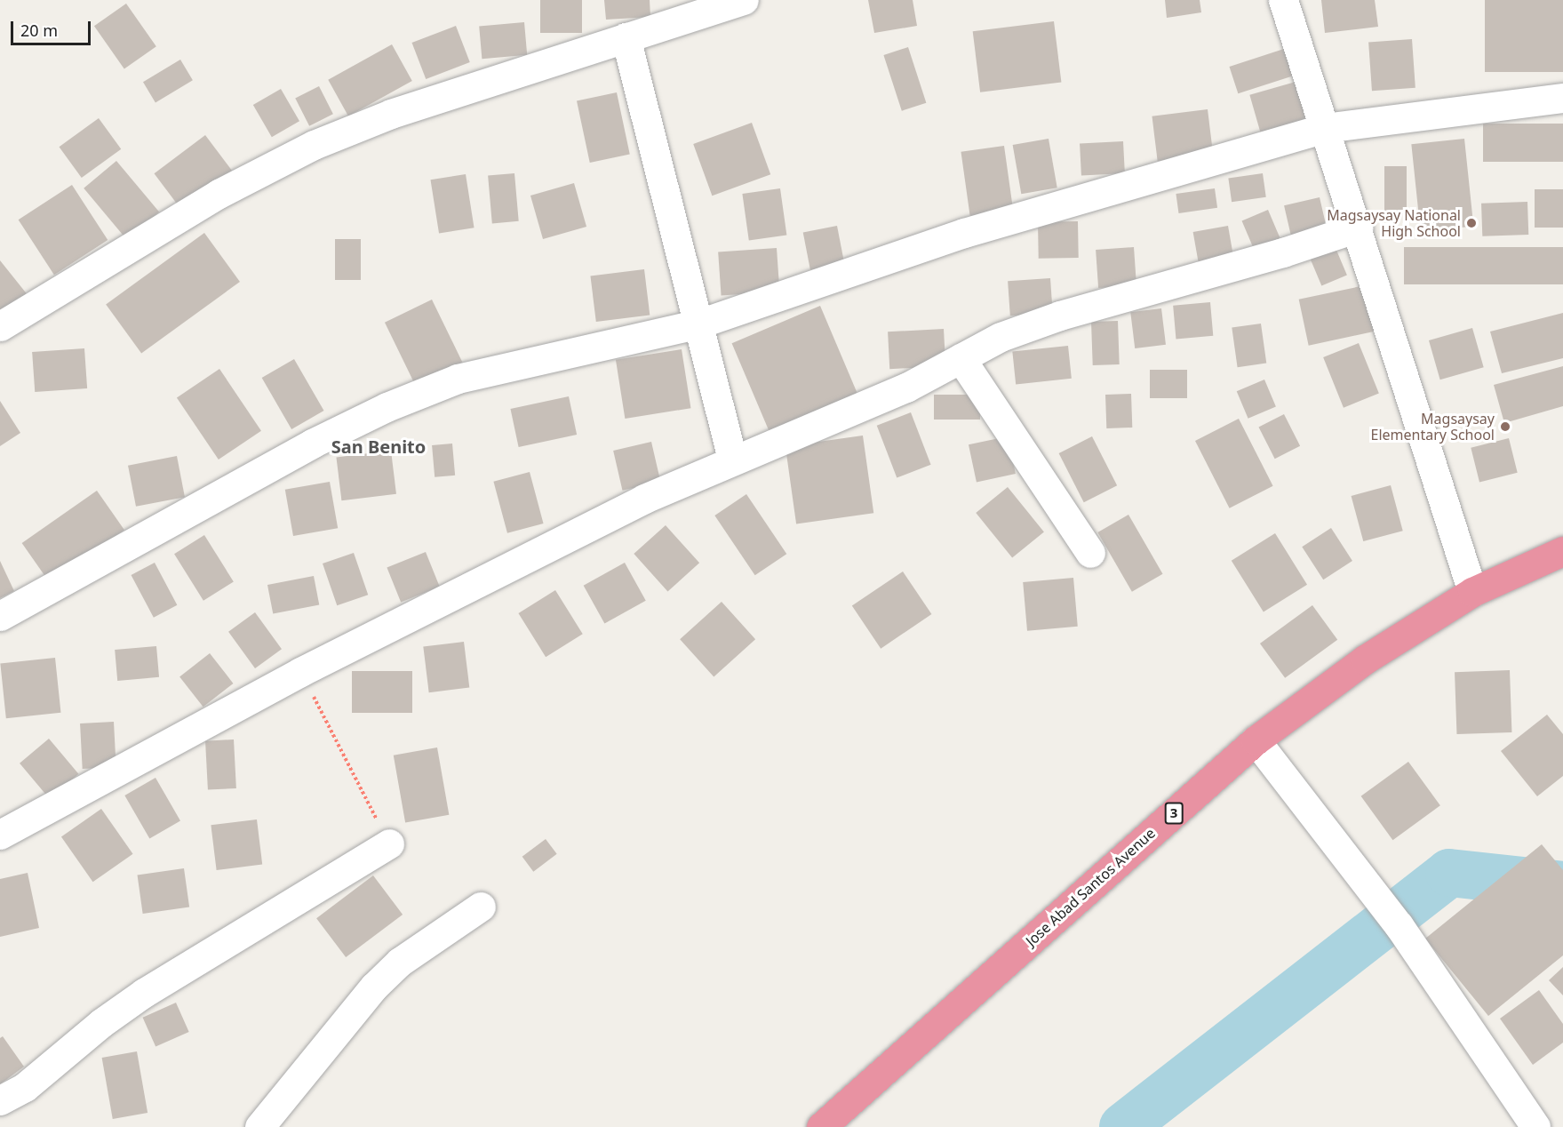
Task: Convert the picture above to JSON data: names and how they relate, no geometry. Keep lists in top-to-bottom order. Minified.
{"streets":{"highway":["3","Jose Abad Santos Avenue"]},"districts":["San Benito"],"places":["Magsaysay National High School","Magsaysay Elementary School"],"scale_bar":"20 m"}
